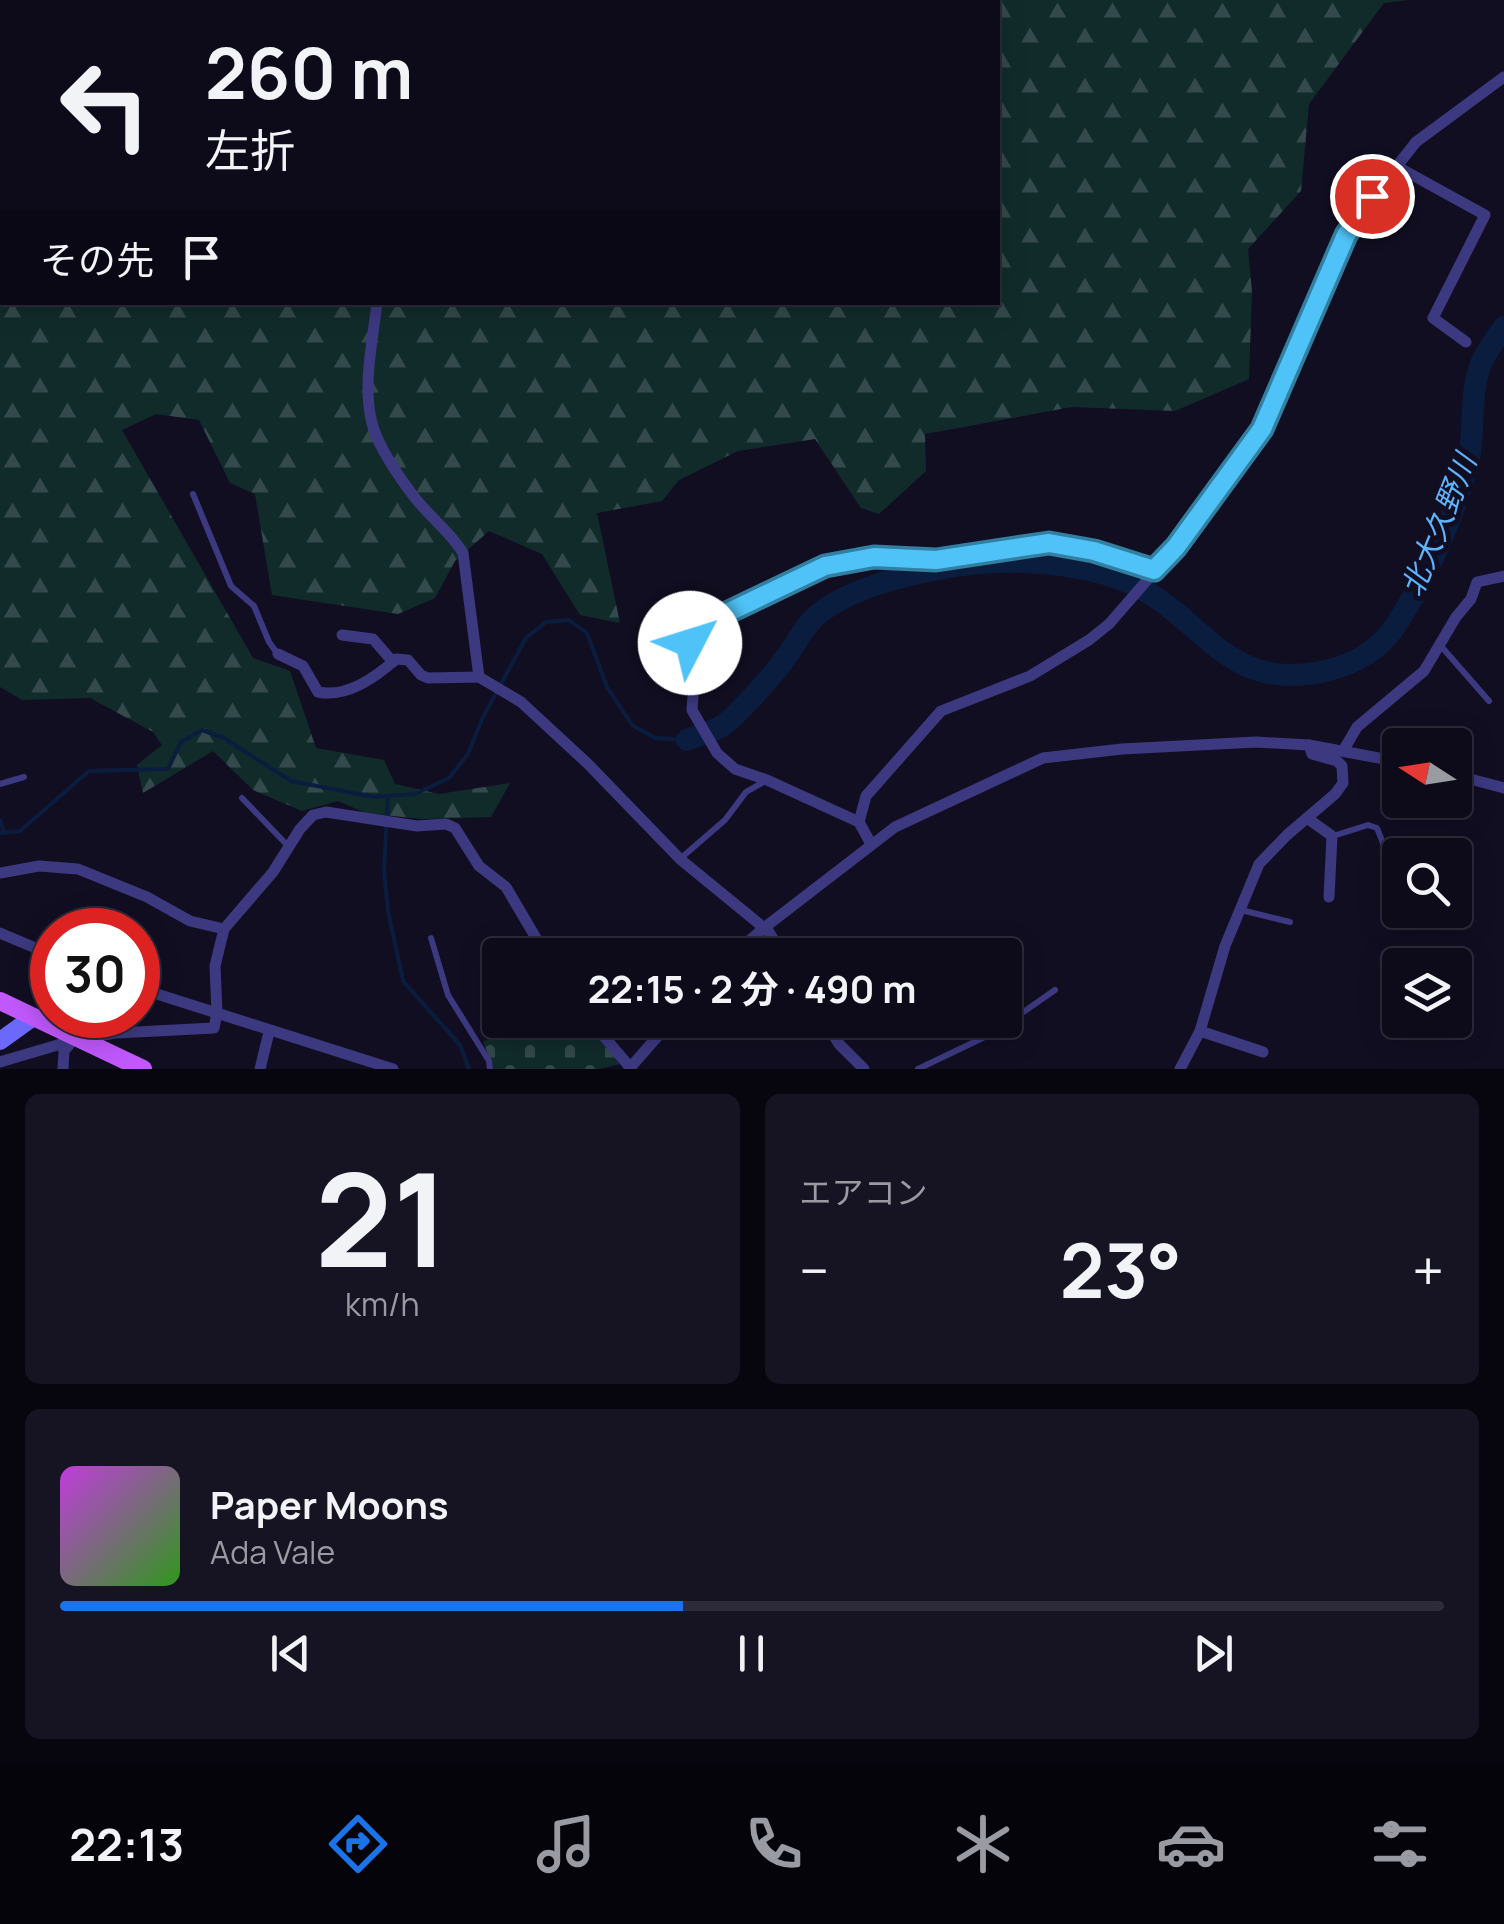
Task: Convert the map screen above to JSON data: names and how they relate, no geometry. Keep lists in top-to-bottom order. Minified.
{"water":["北大久野川"],"north":"left","page":{"turn":["260 m","左折"],"then":"その先","limit":"30","trip":"22:15 · 2 分 · 490 m","tile":[["21","km/h"],"エアコン"],"heat":["−","23°","+"],"song":["Paper Moons","Ada Vale"],"tabs":"22:13"}}
